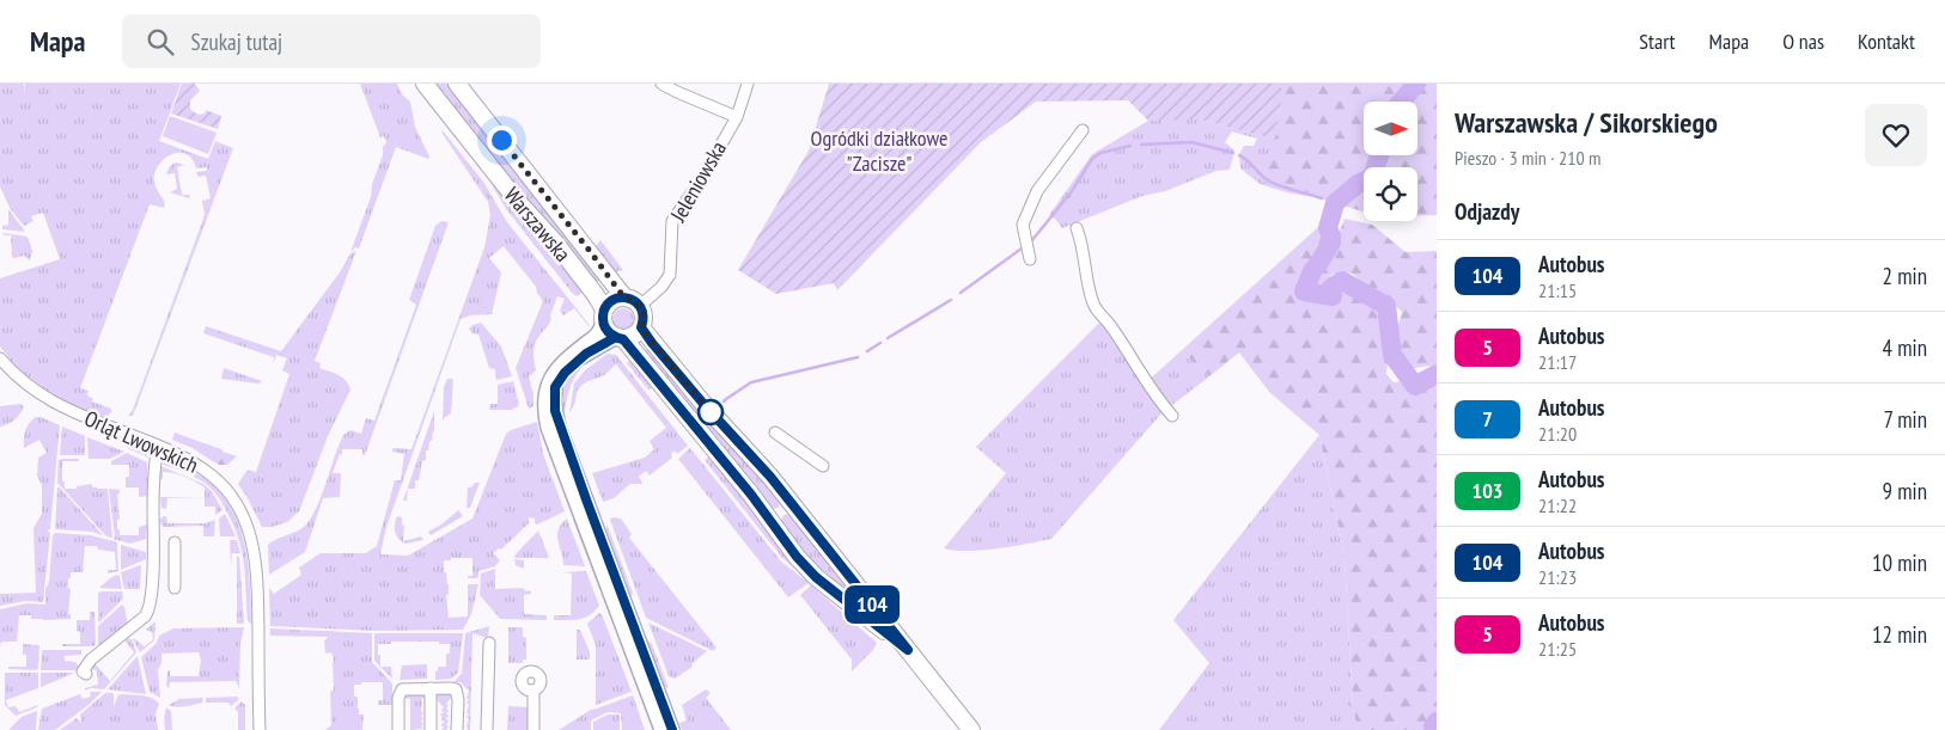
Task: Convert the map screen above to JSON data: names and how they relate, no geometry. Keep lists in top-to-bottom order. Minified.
{"streets":{"main road":["Warszawska"],"street":["Jeleniowska","Orląt Lwowskich"]},"crossings":[["Jeleniowska","Warszawska"]],"parks":["Ogródki działkowe \"Zacisze\""],"lines":["bus line 104"],"north":"right","page":{"header":"Mapa","search":"Szukaj tutaj","nav":["Start","Mapa","O nas","Kontakt"],"on_map":"104","heading":[["Warszawska / Sikorskiego","Pieszo · 3 min · 210 m"],"Odjazdy"],"list":[{"mark":"104","name":"Autobus","note":"21:15","value":"2 min"},{"mark":"5","name":"Autobus","note":"21:17","value":"4 min"},{"mark":"7","name":"Autobus","note":"21:20","value":"7 min"},{"mark":"103","name":"Autobus","note":"21:22","value":"9 min"},{"mark":"104","name":"Autobus","note":"21:23","value":"10 min"},{"mark":"5","name":"Autobus","note":"21:25","value":"12 min"}]}}
